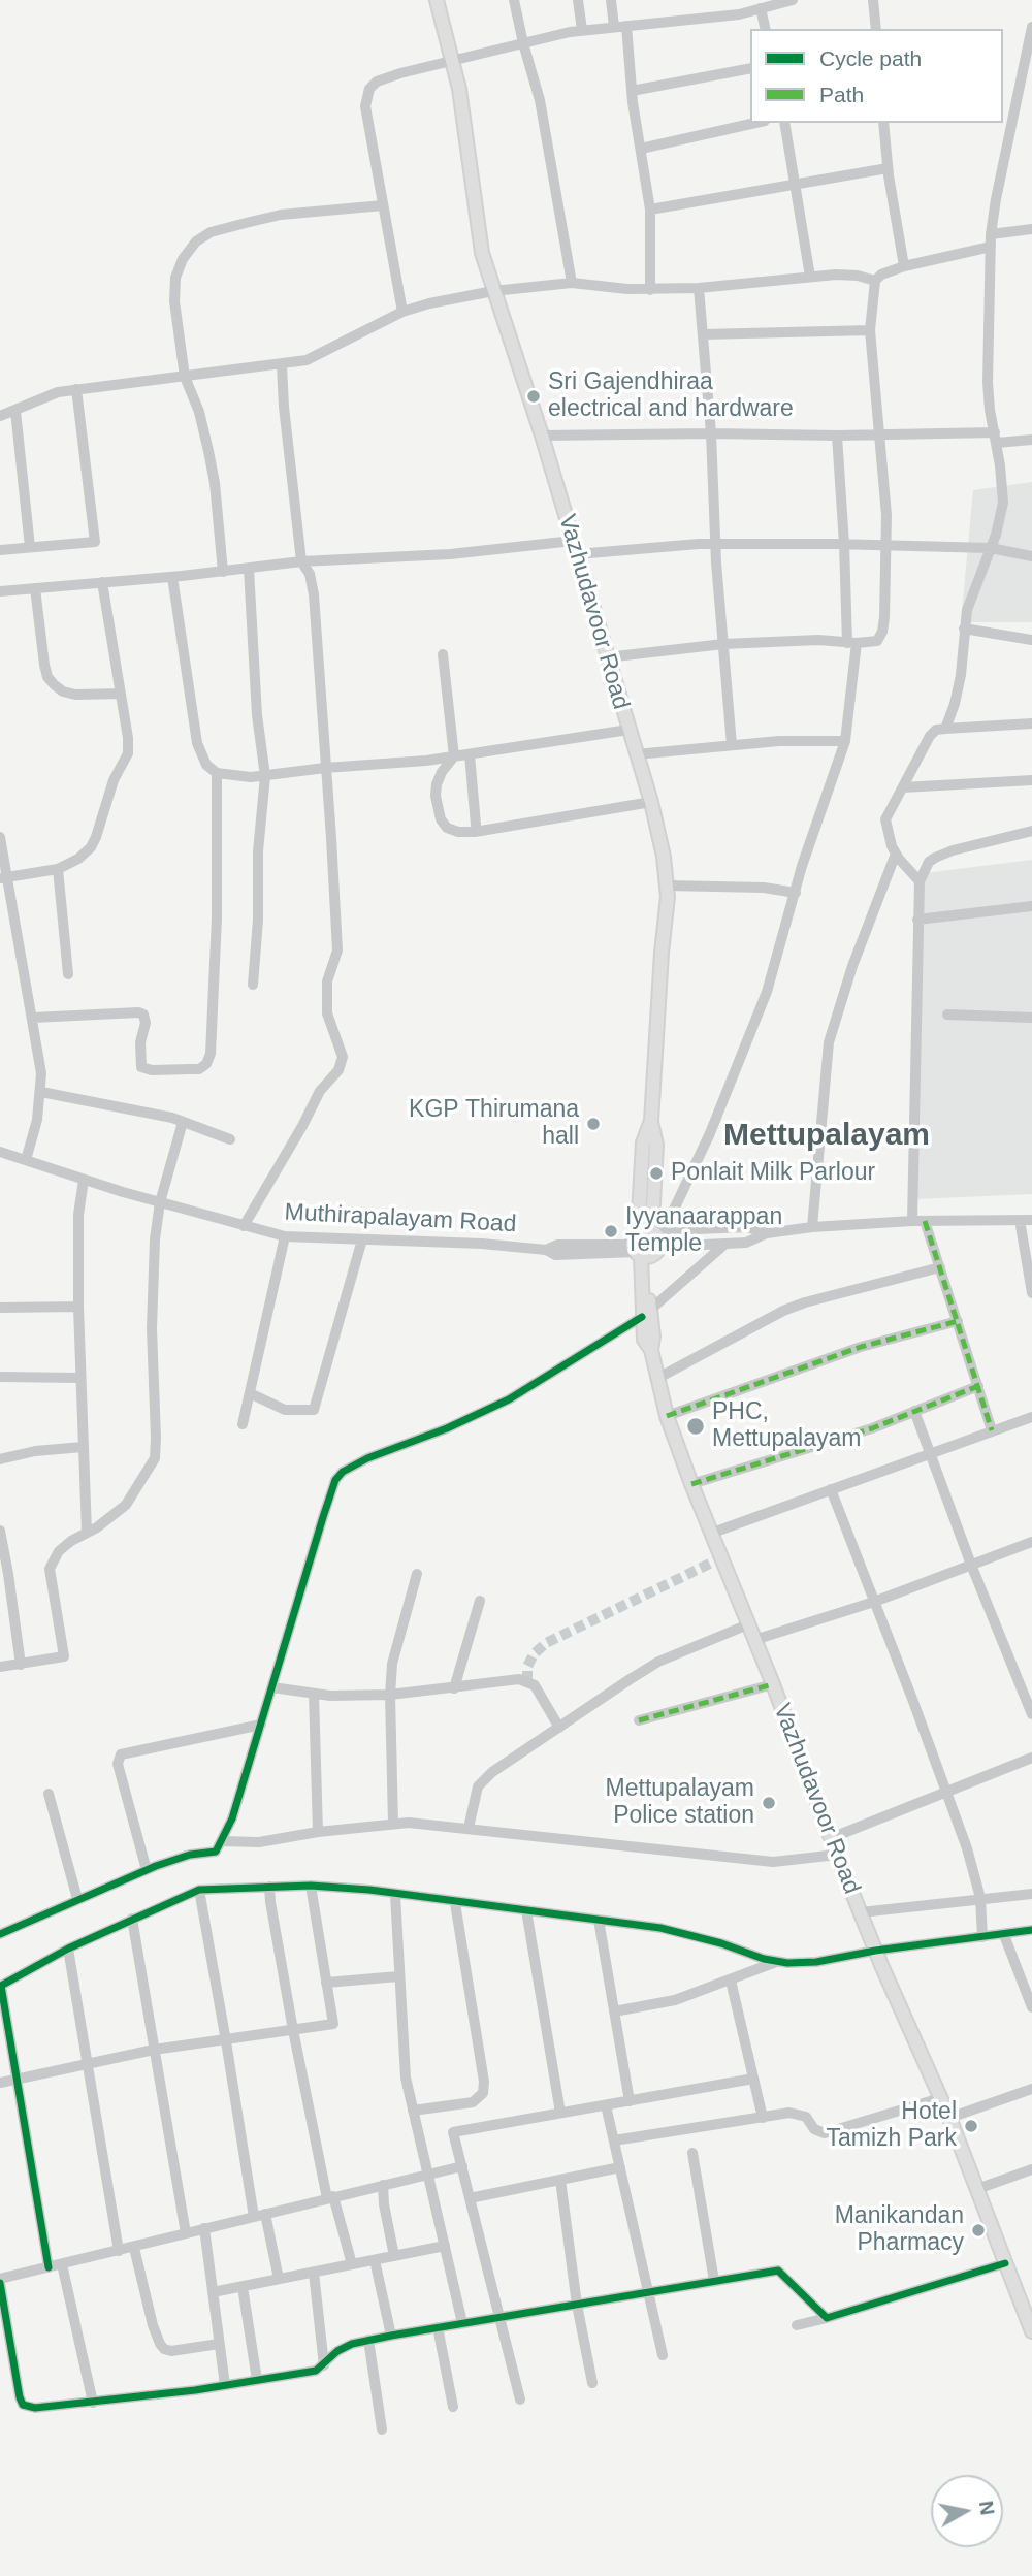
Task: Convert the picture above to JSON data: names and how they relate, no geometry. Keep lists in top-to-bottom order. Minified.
{"streets":{"main road":["Vazhudavoor Road"],"street":["Muthirapalayam Road"]},"crossings":[["Vazhudavoor Road","Muthirapalayam Road"]],"districts":["Mettupalayam"],"places":["Sri Gajendhiraa electrical and hardware","KGP Thirumana hall","Ponlait Milk Parlour","Iyyanaarappan Temple","PHC, Mettupalayam","Mettupalayam Police station","Hotel Tamizh Park","Manikandan Pharmacy"],"legend":["Cycle path","Path"],"north":"right"}
